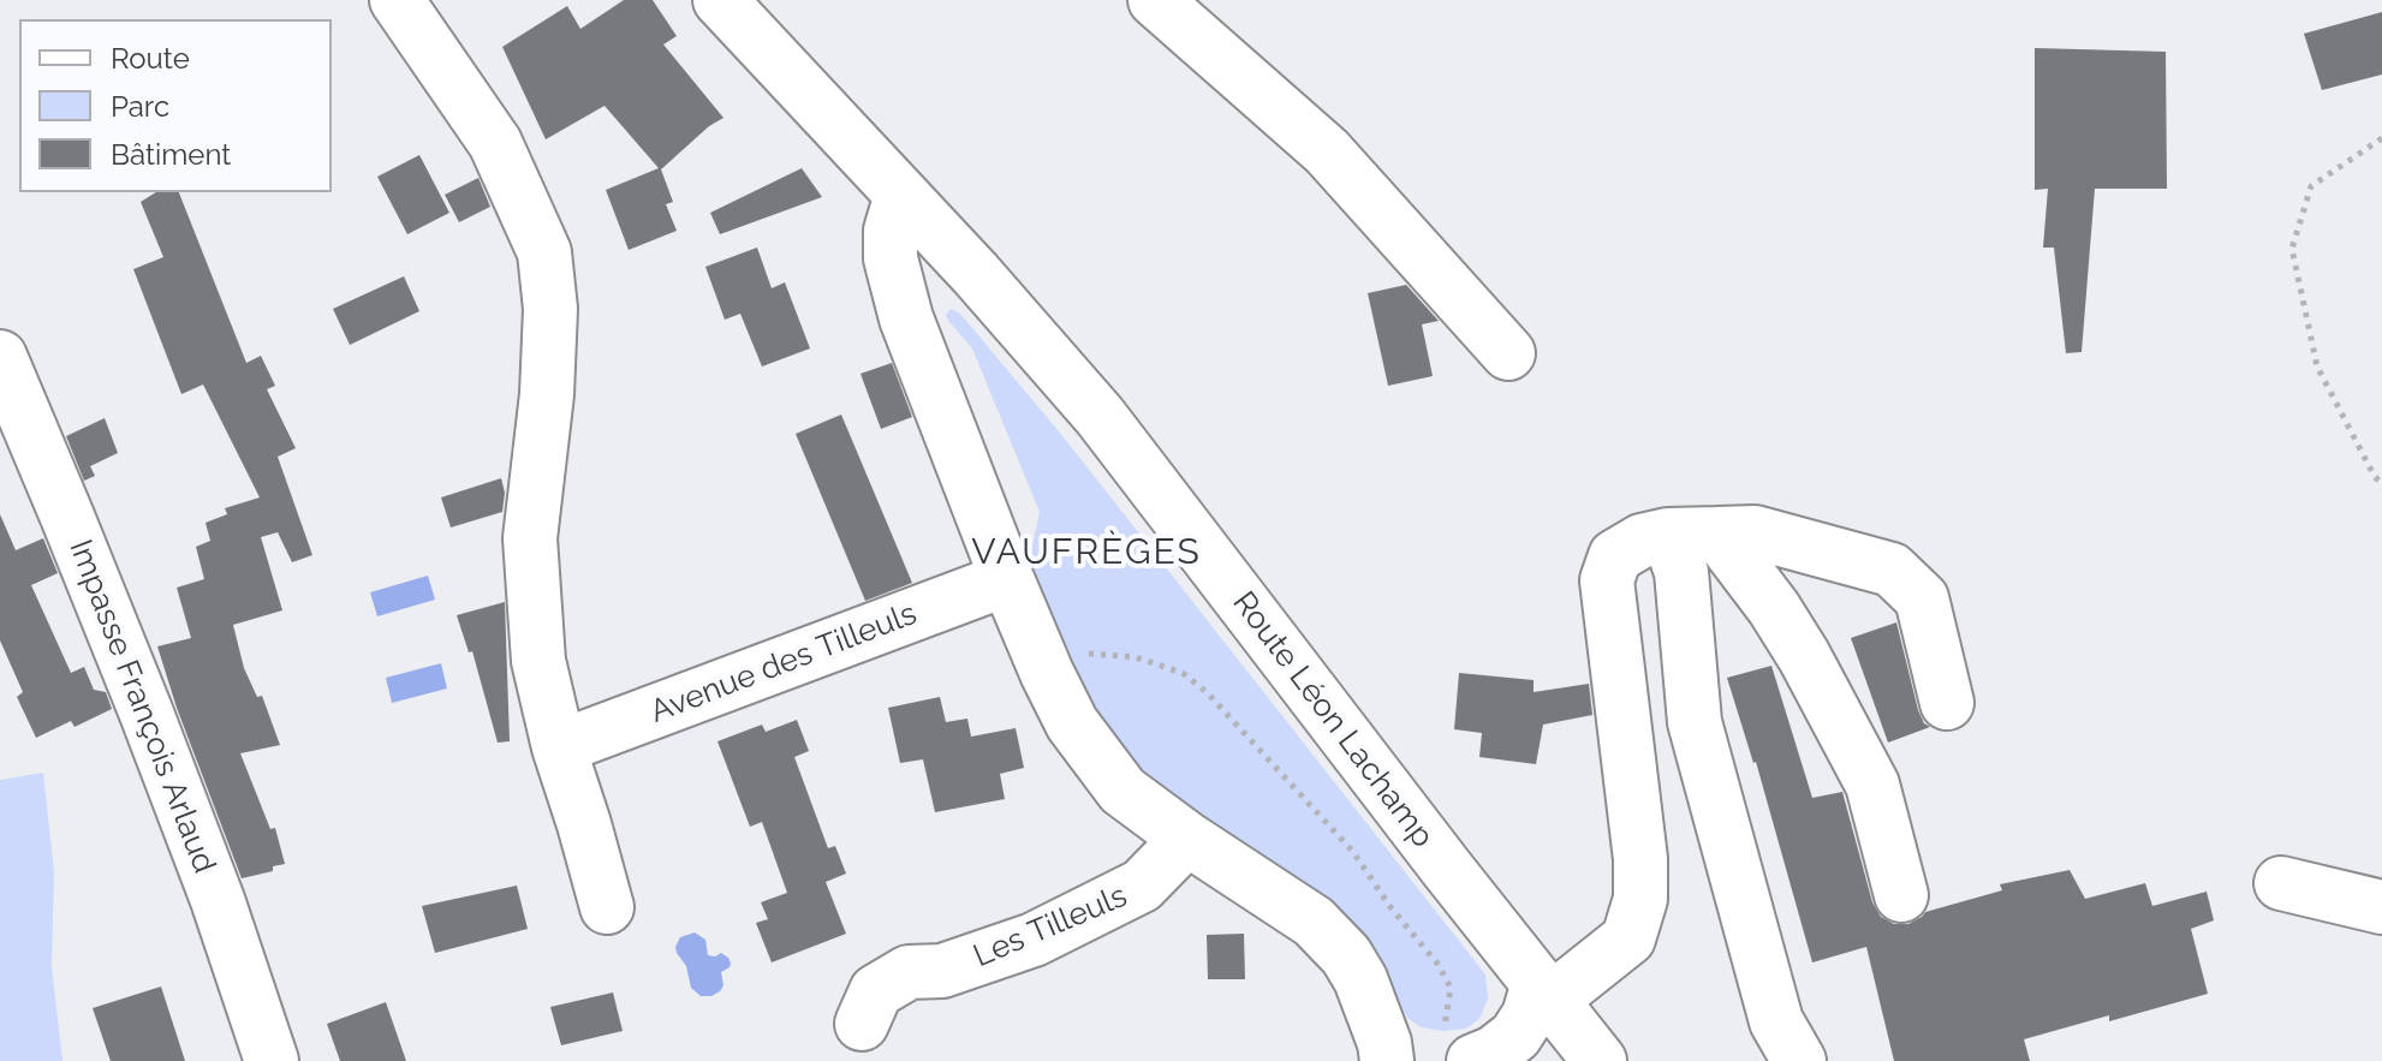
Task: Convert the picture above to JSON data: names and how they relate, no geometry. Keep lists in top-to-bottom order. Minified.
{"streets":{"street":["Avenue des Tilleuls","Impasse François Arlaud","Route Léon Lachamp","Les Tilleuls"]},"districts":["VAUFRÈGES"],"legend":["Route","Parc","Bâtiment"]}
